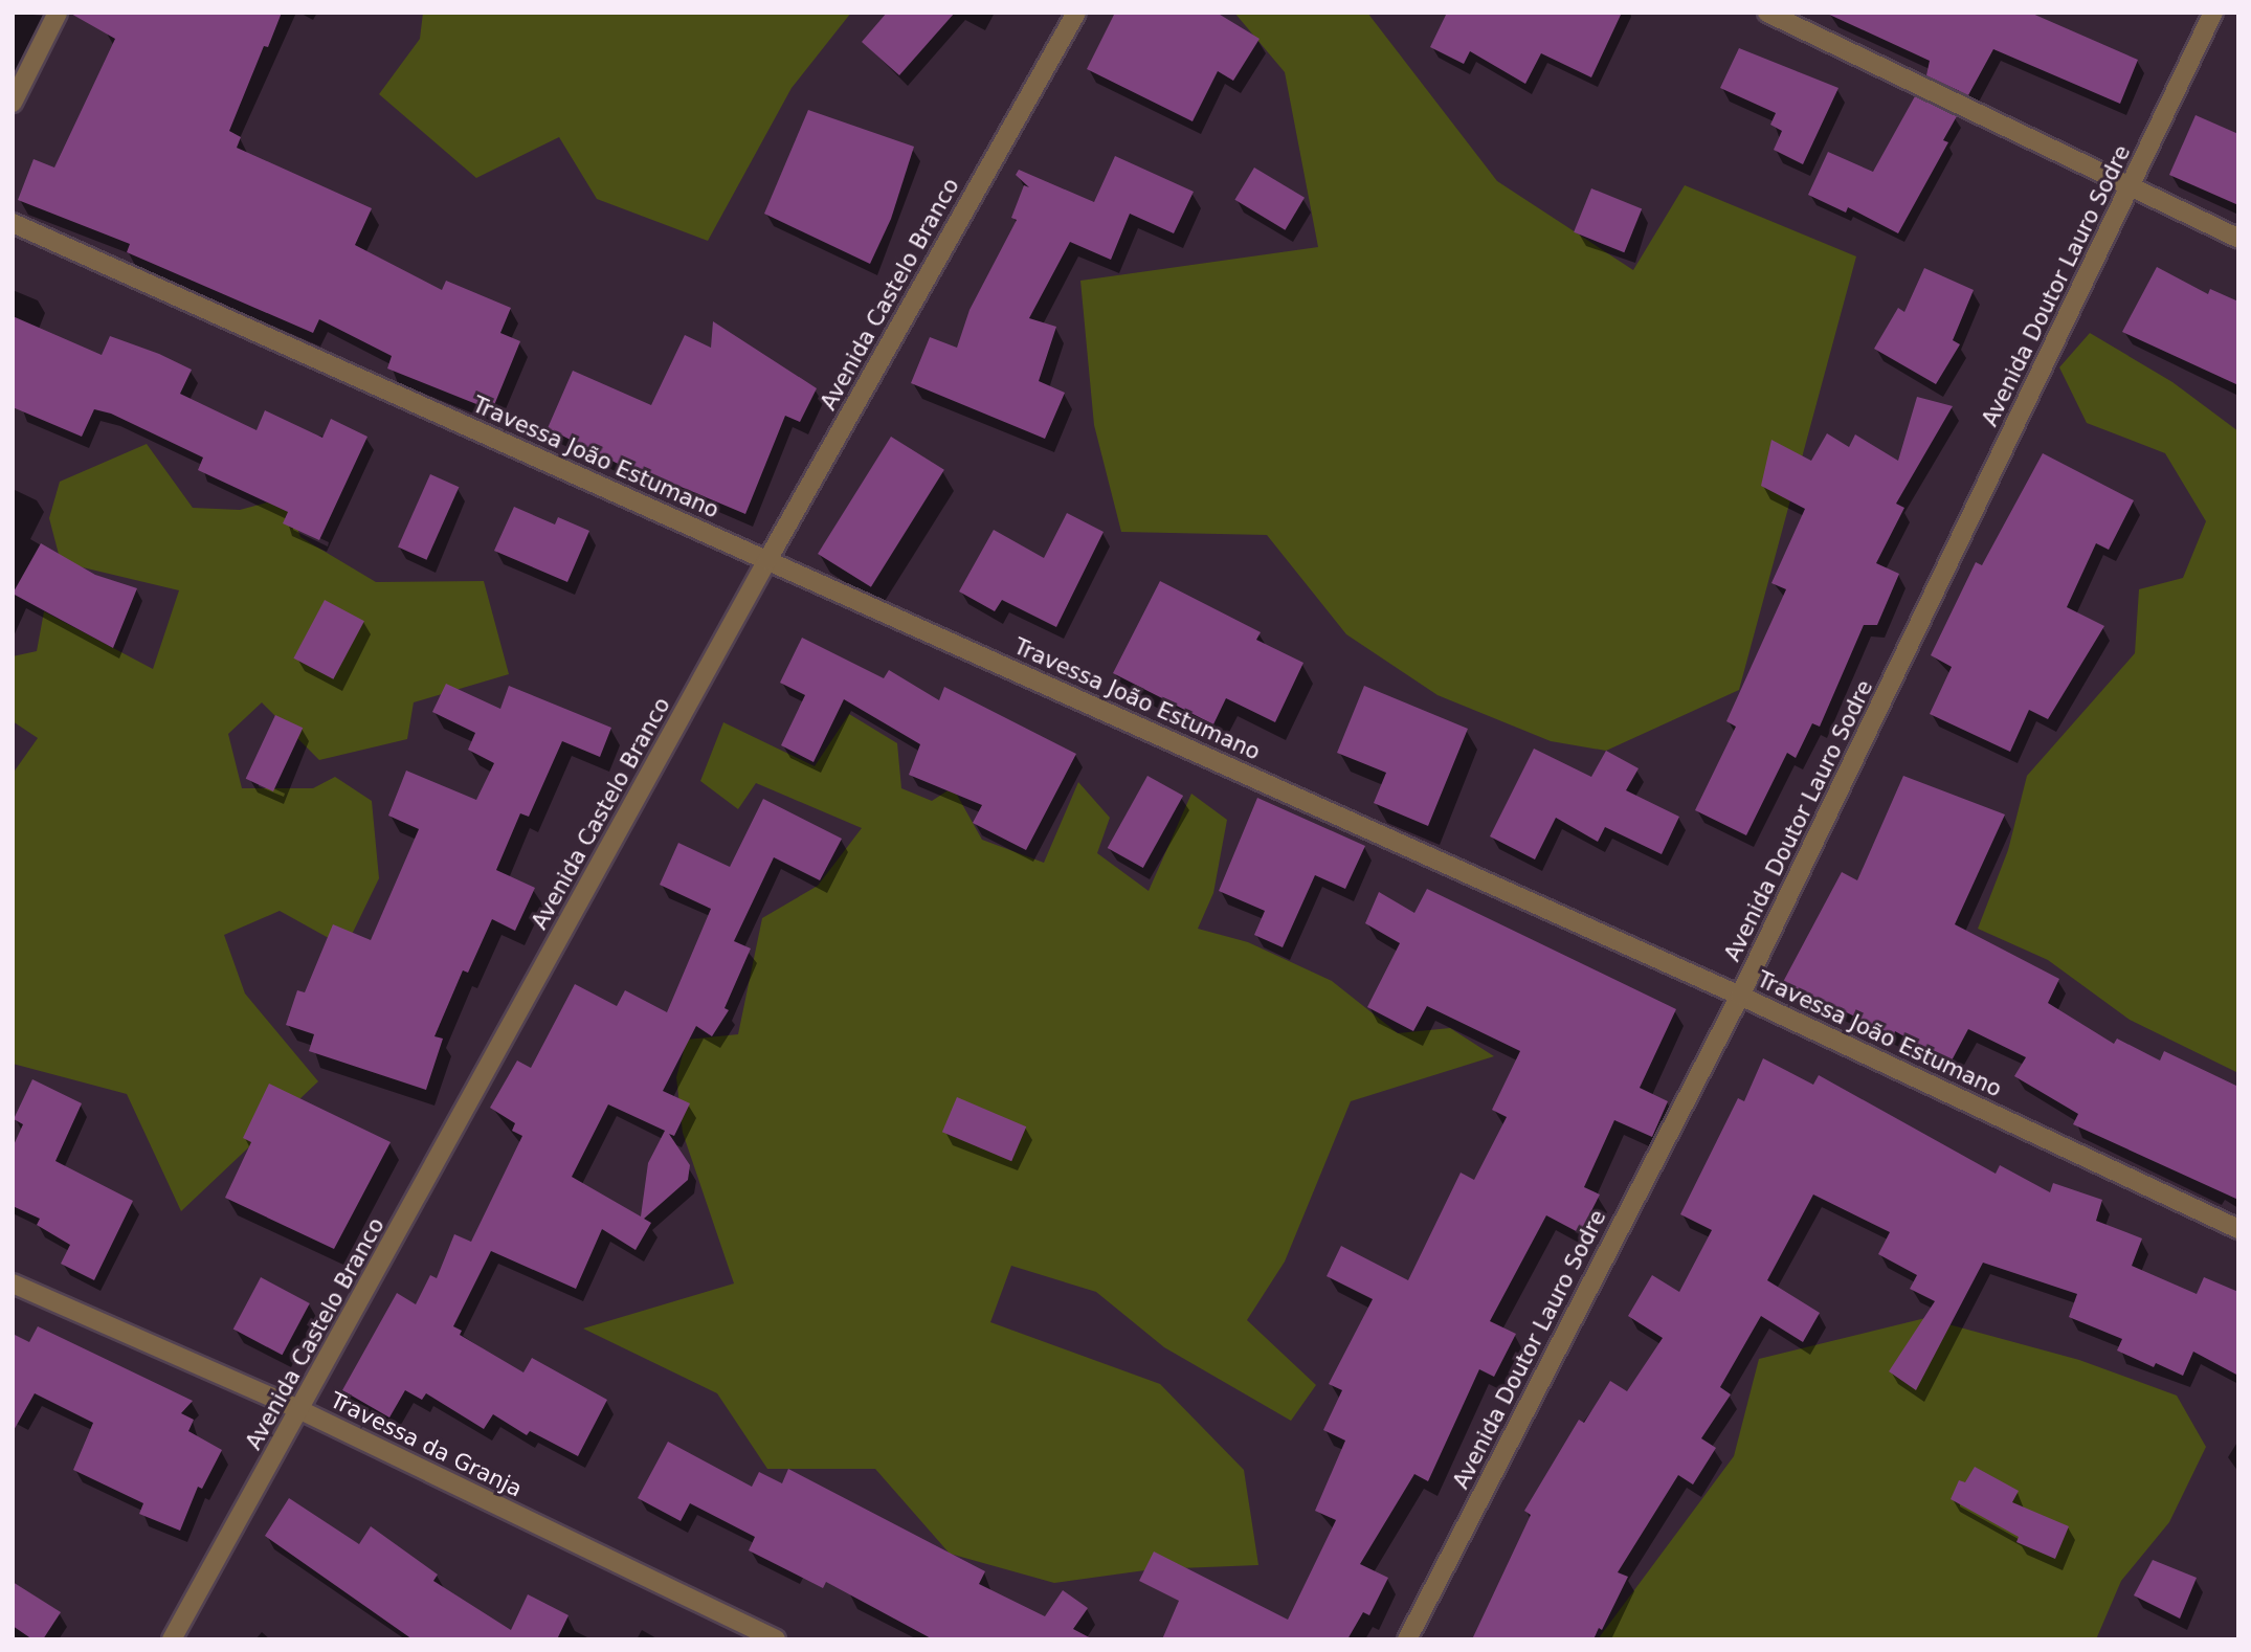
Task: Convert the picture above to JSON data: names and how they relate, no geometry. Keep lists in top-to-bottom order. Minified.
{"streets":{"street":["Avenida Doutor Lauro Sodre","Avenida Castelo Branco","Travessa João Estumano","Travessa da Granja"]},"crossings":[["Avenida Doutor Lauro Sodre","Travessa João Estumano"],["Avenida Castelo Branco","Travessa João Estumano"],["Avenida Castelo Branco","Travessa da Granja"]]}
